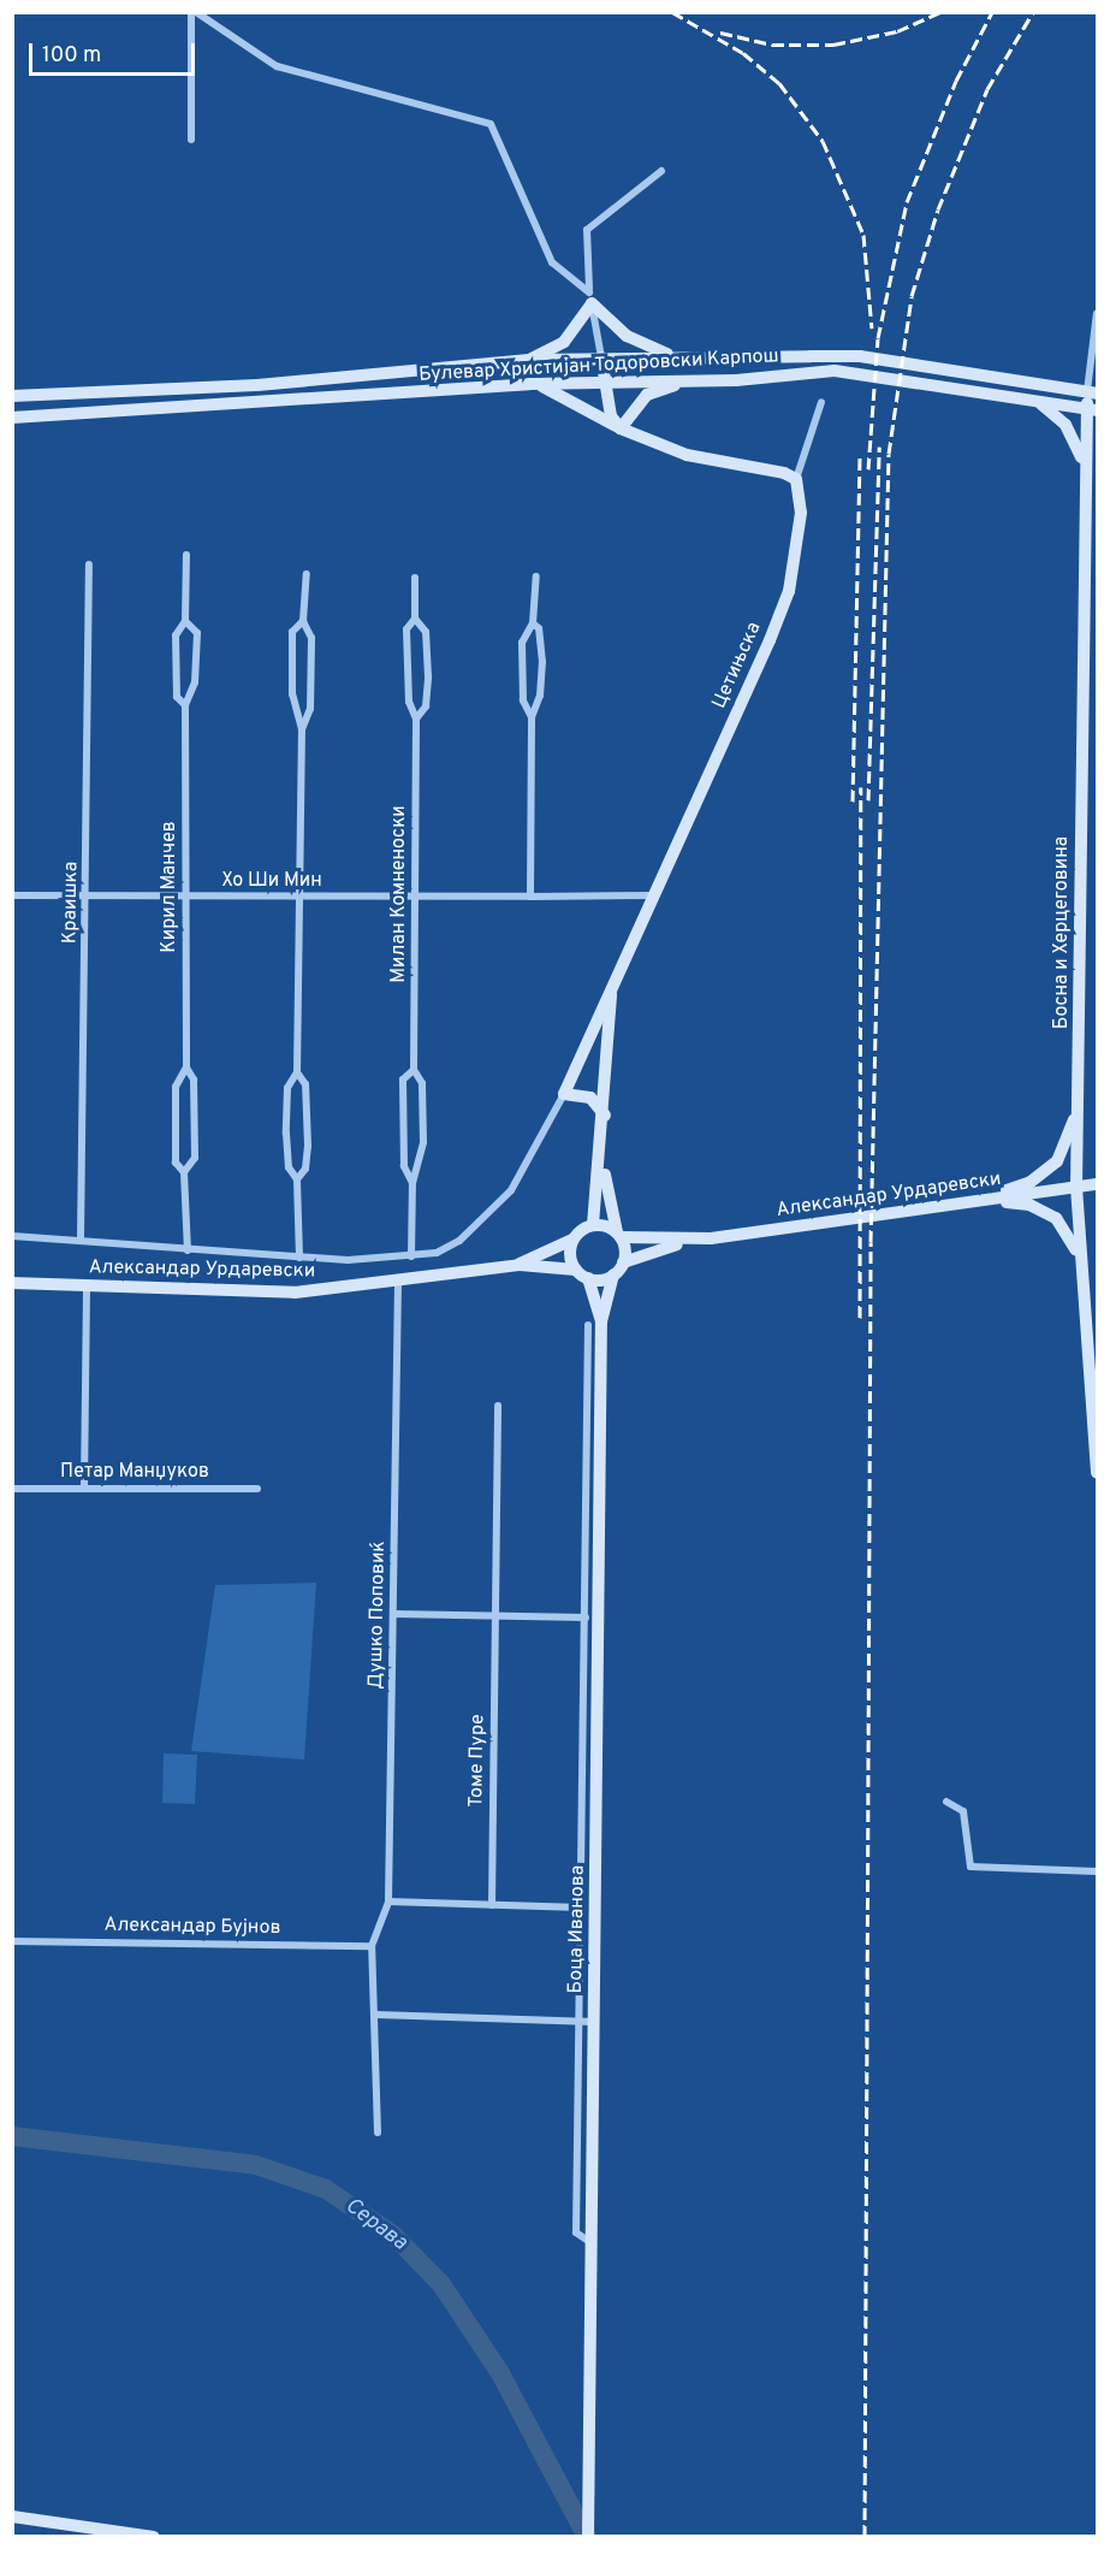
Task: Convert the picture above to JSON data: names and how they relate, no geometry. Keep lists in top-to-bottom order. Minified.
{"streets":{"street":["Булевар Христијан Тодоровски Карпош","Цетињска","Хо Ши Мин","Кирил Манчев","Милан Комненоски","Краишка","Босна и Херцеговина","Александар Урдаревски","Петар Манџуков","Душко Поповиќ","Томе Пуре","Александар Бујнов","Боца Иванова"]},"crossings":[["Булевар Христијан Тодоровски Карпош","Босна и Херцеговина"],["Цетињска","Хо Ши Мин"],["Хо Ши Мин","Кирил Манчев"],["Хо Ши Мин","Милан Комненоски"],["Хо Ши Мин","Краишка"],["Босна и Херцеговина","Александар Урдаревски"],["Александар Урдаревски","Душко Поповиќ"],["Александар Урдаревски","Боца Иванова"],["Душко Поповиќ","Александар Бујнов"]],"water":["Серава"],"scale_bar":"100 m"}
